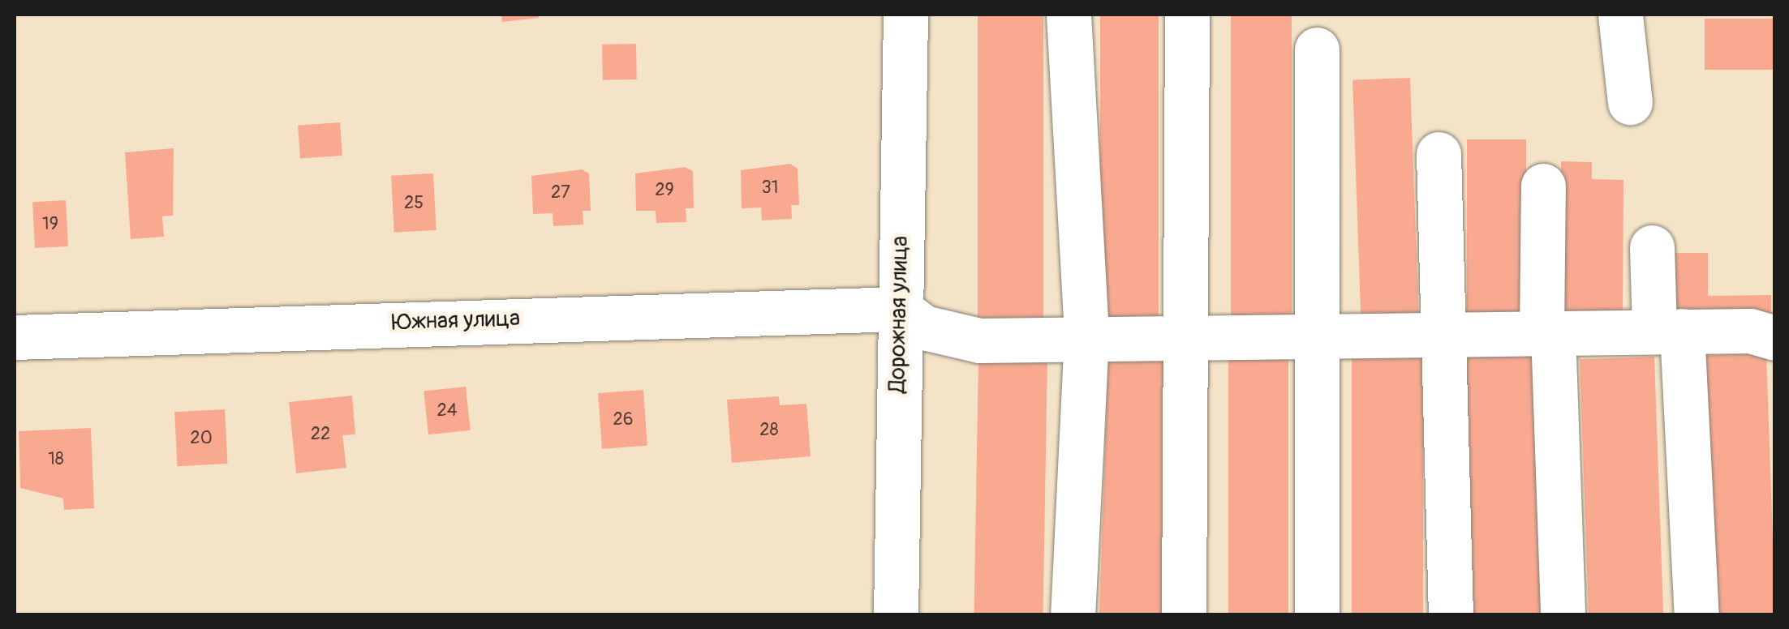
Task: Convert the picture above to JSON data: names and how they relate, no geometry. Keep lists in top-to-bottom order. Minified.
{"streets":{"street":["Дорожная улица","Южная улица"]},"crossings":[["Дорожная улица","Южная улица"]],"house_numbers":["31","29","27","25","19","24","26","28","22","20","18"]}
